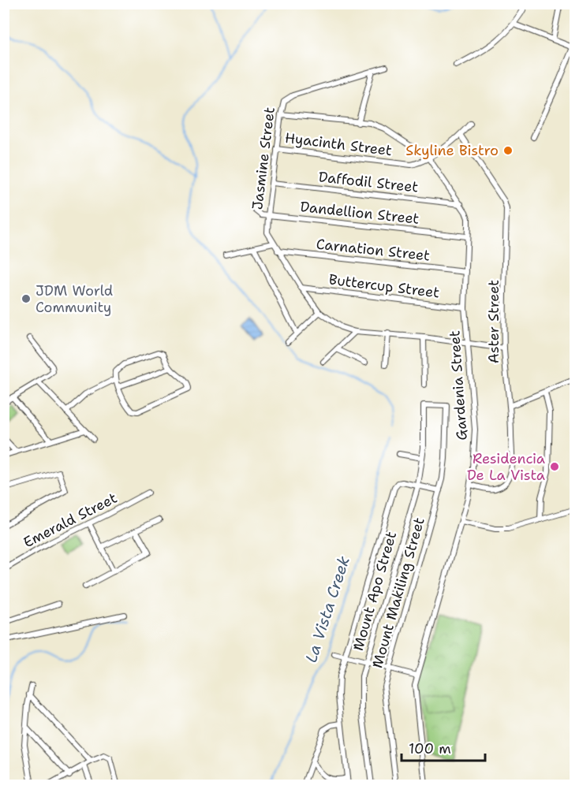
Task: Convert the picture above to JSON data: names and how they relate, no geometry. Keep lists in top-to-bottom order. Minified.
{"streets":{"street":["Hyacinth Street","Jasmine Street","Daffodil Street","Dandellion Street","Carnation Street","Buttercup Street","Aster Street","Gardenia Street","Emerald Street","Mount Apo Street","Mount Makiling Street"]},"crossings":[["Hyacinth Street","Jasmine Street"],["Hyacinth Street","Aster Street"],["Hyacinth Street","Gardenia Street"],["Jasmine Street","Daffodil Street"],["Jasmine Street","Dandellion Street"],["Jasmine Street","Carnation Street"],["Jasmine Street","Buttercup Street"],["Jasmine Street","Aster Street"],["Jasmine Street","Gardenia Street"],["Daffodil Street","Gardenia Street"],["Dandellion Street","Gardenia Street"],["Carnation Street","Gardenia Street"],["Buttercup Street","Gardenia Street"],["Aster Street","Gardenia Street"],["Mount Apo Street","Mount Makiling Street"]],"water":["La Vista Creek"],"places":["Skyline Bistro","JDM World Community","Residencia De La Vista"],"scale_bar":"100 m"}
